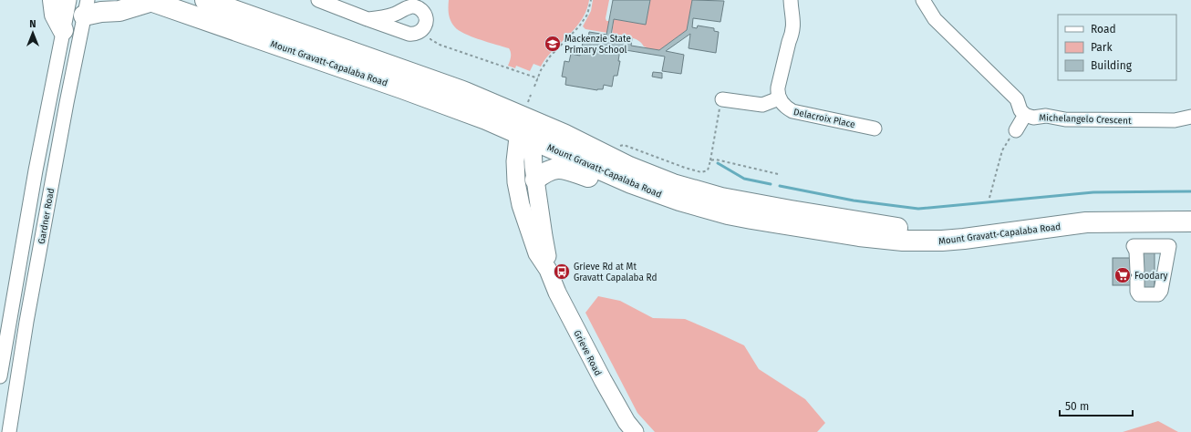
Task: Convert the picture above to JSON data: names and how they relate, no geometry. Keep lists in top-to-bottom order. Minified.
{"streets":{"highway":["Mount Gravatt-Capalaba Road"],"main road":["Grieve Road"],"street":["Delacroix Place","Michelangelo Crescent","Gardner Road"]},"crossings":[["Mount Gravatt-Capalaba Road","Grieve Road"]],"places":{"school or university":["Mackenzie State Primary School"],"bus stop":["Grieve Rd at Mt Gravatt Capalaba Rd"],"supermarket":["Foodary"]},"legend":["Road","Park","Building"],"scale_bar":"50 m","north":"top"}
